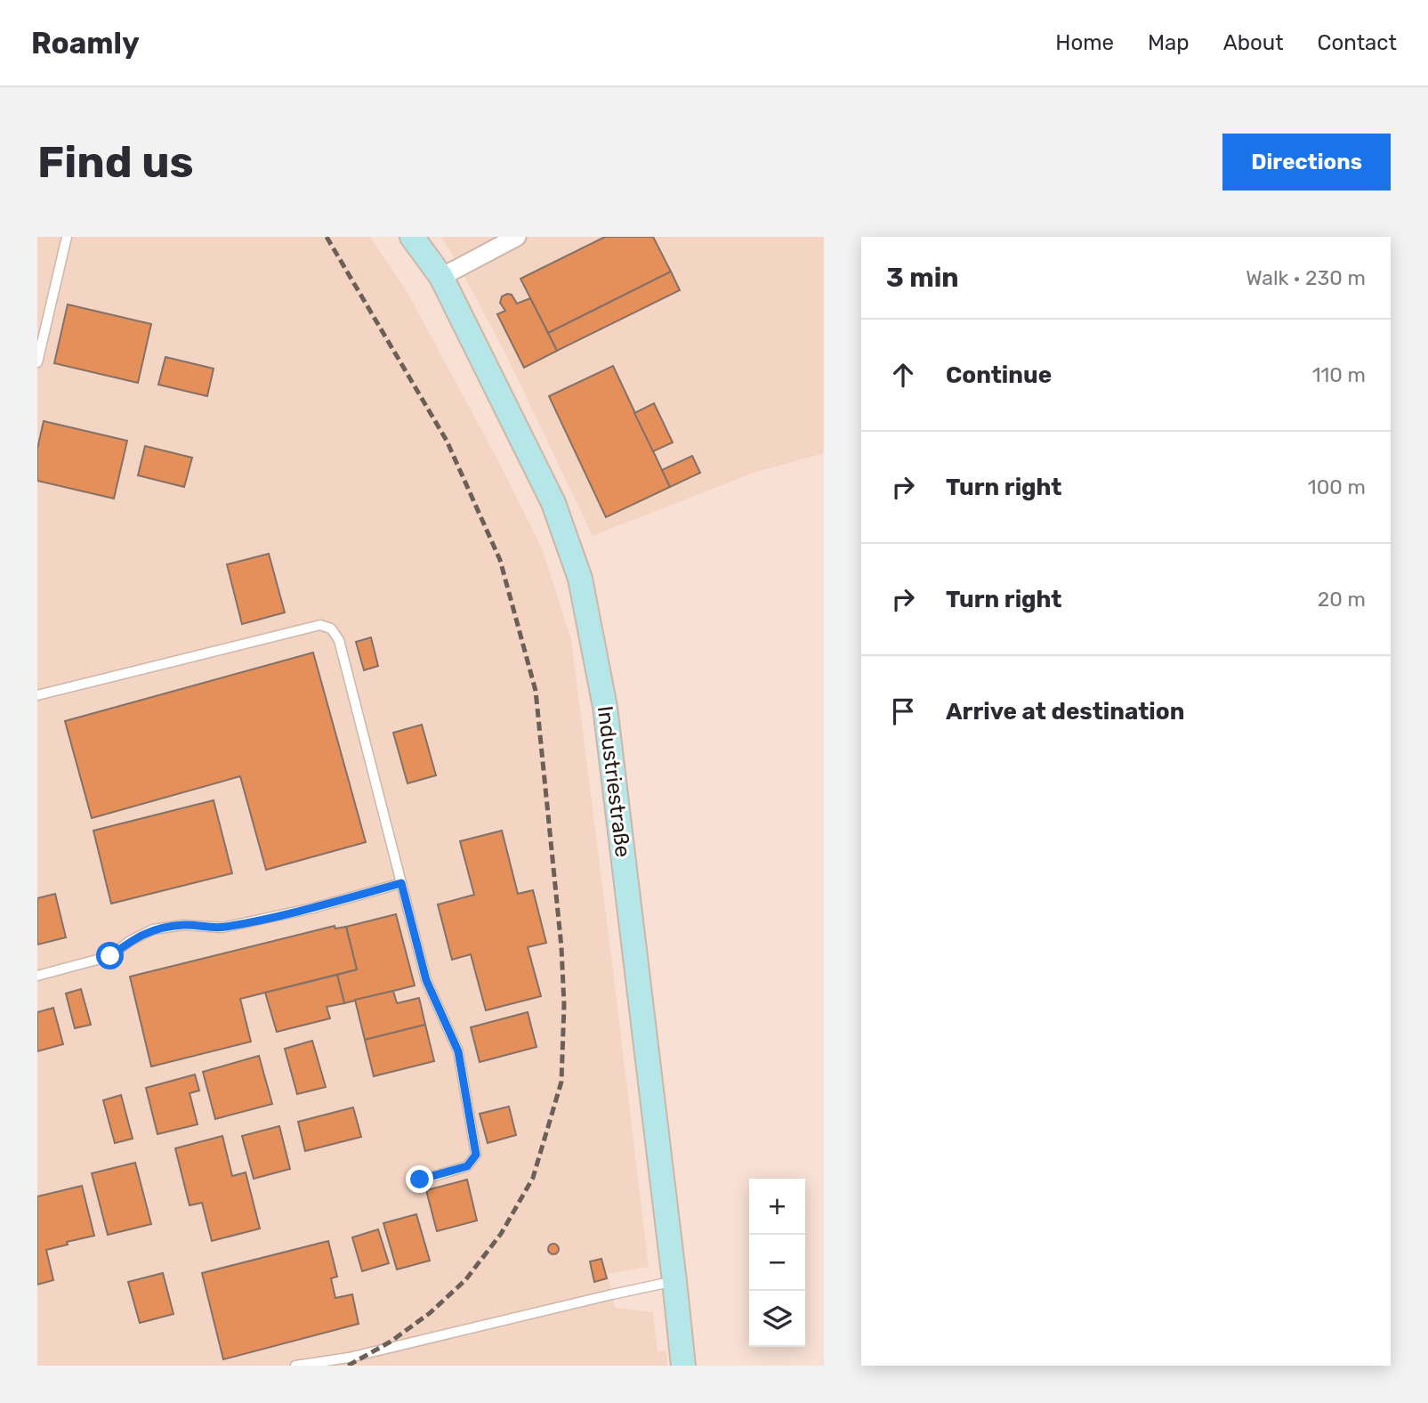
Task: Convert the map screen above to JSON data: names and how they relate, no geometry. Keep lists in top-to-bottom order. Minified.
{"streets":{"main road":["Industriestraße"]},"page":{"header":"Roamly","nav":["Home","Map","About","Contact"],"buttons":"Directions","title":"Find us","heading":["3 min","Walk · 230 m"],"list":[["Continue","110 m"],["Turn right","100 m"],["Turn right","20 m"],"Arrive at destination"],"map_buttons":["+","−"]}}
